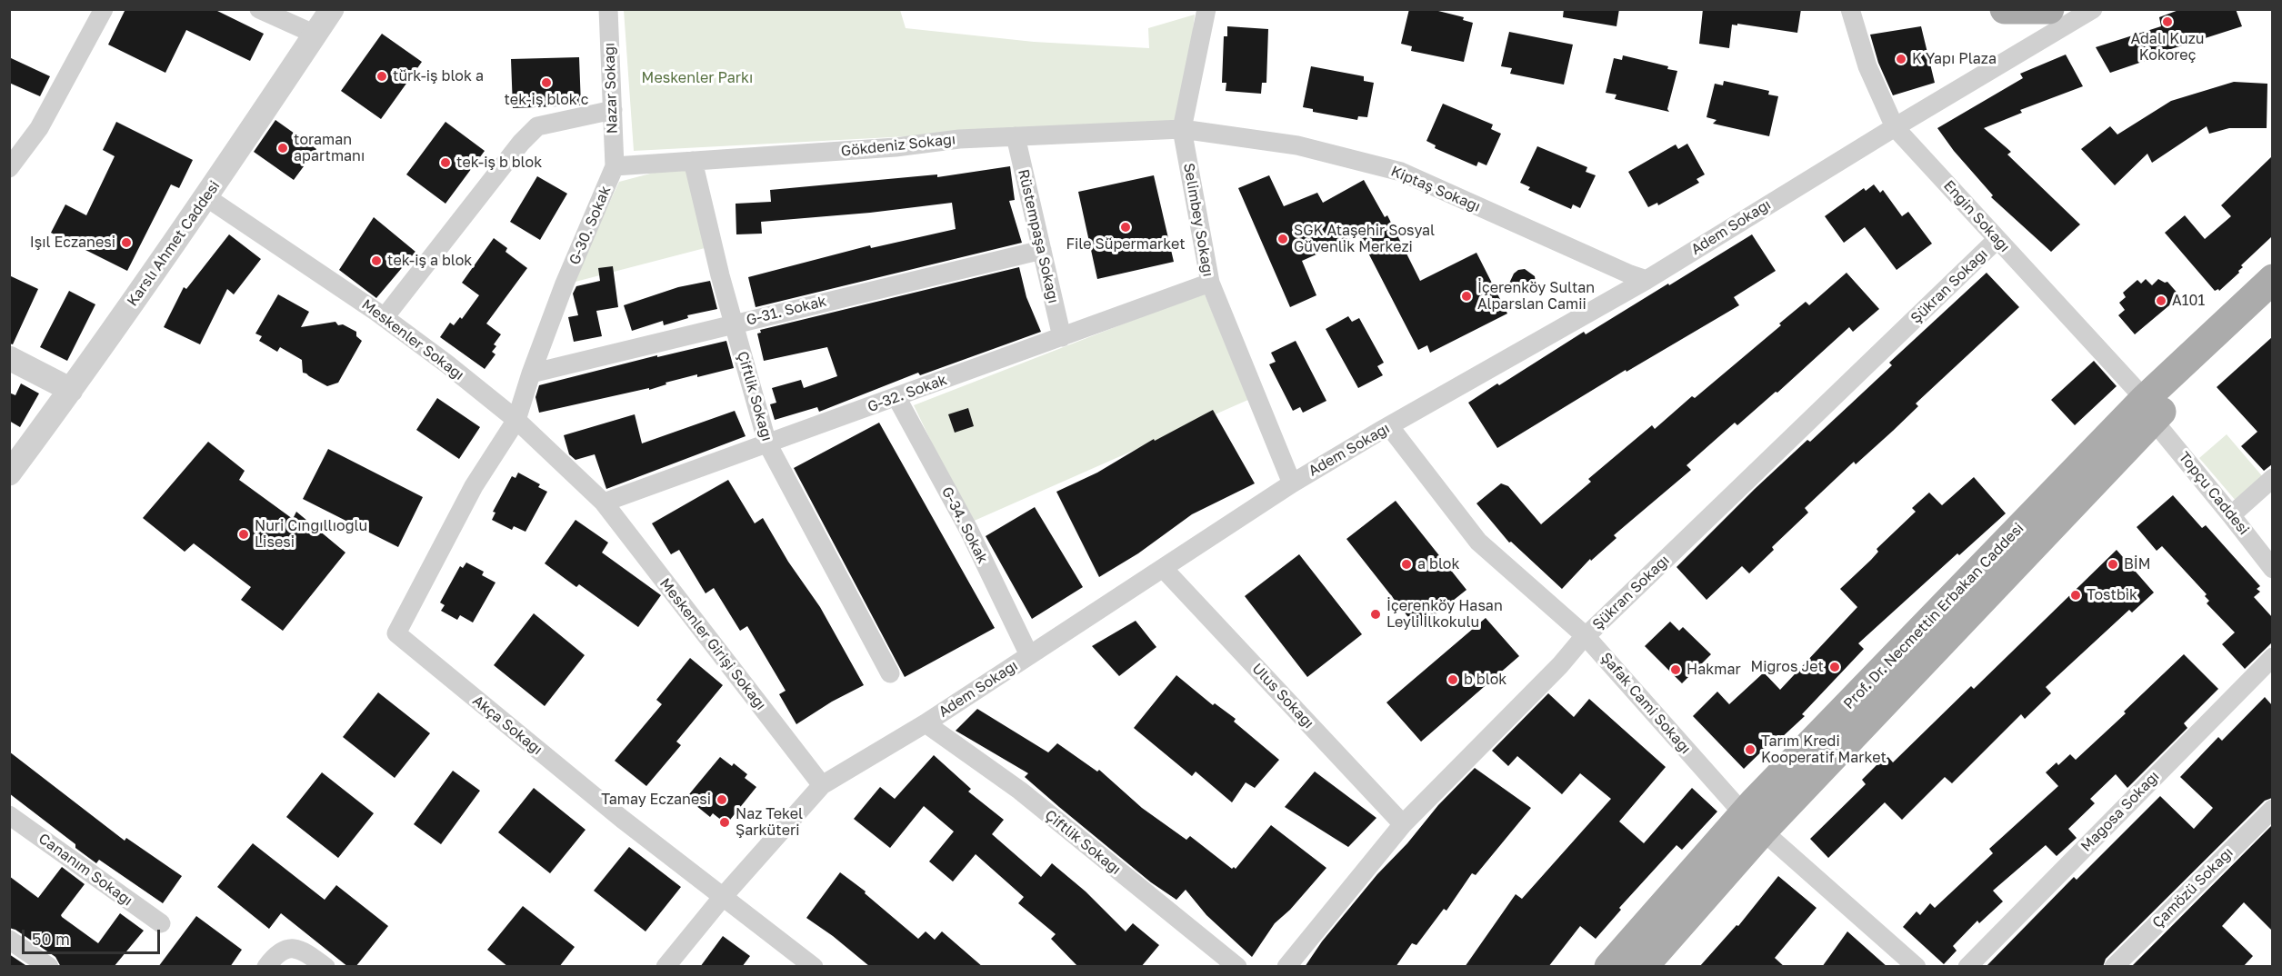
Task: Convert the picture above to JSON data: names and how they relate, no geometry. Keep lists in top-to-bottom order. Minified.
{"streets":{"main road":["Prof. Dr. Necmettin Erbakan Caddesi"],"street":["Nazar Sokağı","Gökdeniz Sokağı","Kiptaş Sokağı","Engin Sokağı","Selimbey Sokağı","G-30. Sokak","Adem Sokağı","Rüstempaşa Sokağı","Karslı Ahmet Caddesi","Şükran Sokağı","G-31. Sokak","Meskenler Sokağı","G-32. Sokak","Çiftlik Sokağı","Topçu Caddesi","G-34. Sokak","Meskenler Girişi Sokağı","Ulus Sokağı","Şafak Cami Sokağı","Akça Sokağı","Magosa Sokağı","Cananım Sokağı","Çamözü Sokağı"]},"crossings":[["Nazar Sokağı","Gökdeniz Sokağı"],["Nazar Sokağı","G-30. Sokak"],["Gökdeniz Sokağı","Kiptaş Sokağı"],["Gökdeniz Sokağı","Selimbey Sokağı"],["Gökdeniz Sokağı","G-30. Sokak"],["Gökdeniz Sokağı","Rüstempaşa Sokağı"],["Gökdeniz Sokağı","Çiftlik Sokağı"],["Kiptaş Sokağı","Selimbey Sokağı"],["Kiptaş Sokağı","Adem Sokağı"],["Engin Sokağı","Adem Sokağı"],["Engin Sokağı","Şükran Sokağı"],["Engin Sokağı","Topçu Caddesi"],["Engin Sokağı","Prof. Dr. Necmettin Erbakan Caddesi"],["Selimbey Sokağı","Adem Sokağı"],["Selimbey Sokağı","G-32. Sokak"],["G-30. Sokak","G-31. Sokak"],["Adem Sokağı","Çiftlik Sokağı"],["Adem Sokağı","G-34. Sokak"],["Adem Sokağı","Meskenler Girişi Sokağı"],["Adem Sokağı","Ulus Sokağı"],["Adem Sokağı","Şafak Cami Sokağı"],["Adem Sokağı","Akça Sokağı"],["Rüstempaşa Sokağı","G-31. Sokak"],["Rüstempaşa Sokağı","G-32. Sokak"],["Karslı Ahmet Caddesi","Meskenler Sokağı"],["Şükran Sokağı","Ulus Sokağı"],["Şükran Sokağı","Şafak Cami Sokağı"],["G-31. Sokak","Çiftlik Sokağı"],["Meskenler Sokağı","G-32. Sokak"],["Meskenler Sokağı","Meskenler Girişi Sokağı"],["Meskenler Sokağı","Akça Sokağı"],["G-32. Sokak","Çiftlik Sokağı"],["G-32. Sokak","G-34. Sokak"],["G-32. Sokak","Meskenler Girişi Sokağı"],["Topçu Caddesi","Prof. Dr. Necmettin Erbakan Caddesi"],["Prof. Dr. Necmettin Erbakan Caddesi","Şafak Cami Sokağı"]],"parks":["Meskenler Parkı"],"places":["Adalı Kuzu Kokoreç","K Yapı Plaza","türk-iş blok a","tek-iş blok c","toraman apartmanı","tek-iş b blok","File Süpermarket","SGK Ataşehir Sosyal Güvenlik Merkezi","Işıl Eczanesi","tek-iş a blok","İçerenköy Sultan Alparslan Camii","A101","Nuri Cıngıllıoğlu Lisesi","a blok","BİM","Tostbik","İçerenköy Hasan Leyli İlkokulu","Migros Jet","Hakmar","b blok","Tarım Kredi Kooperatif Market","Tamay Eczanesi","Naz Tekel Şarküteri"],"scale_bar":"50 m"}
